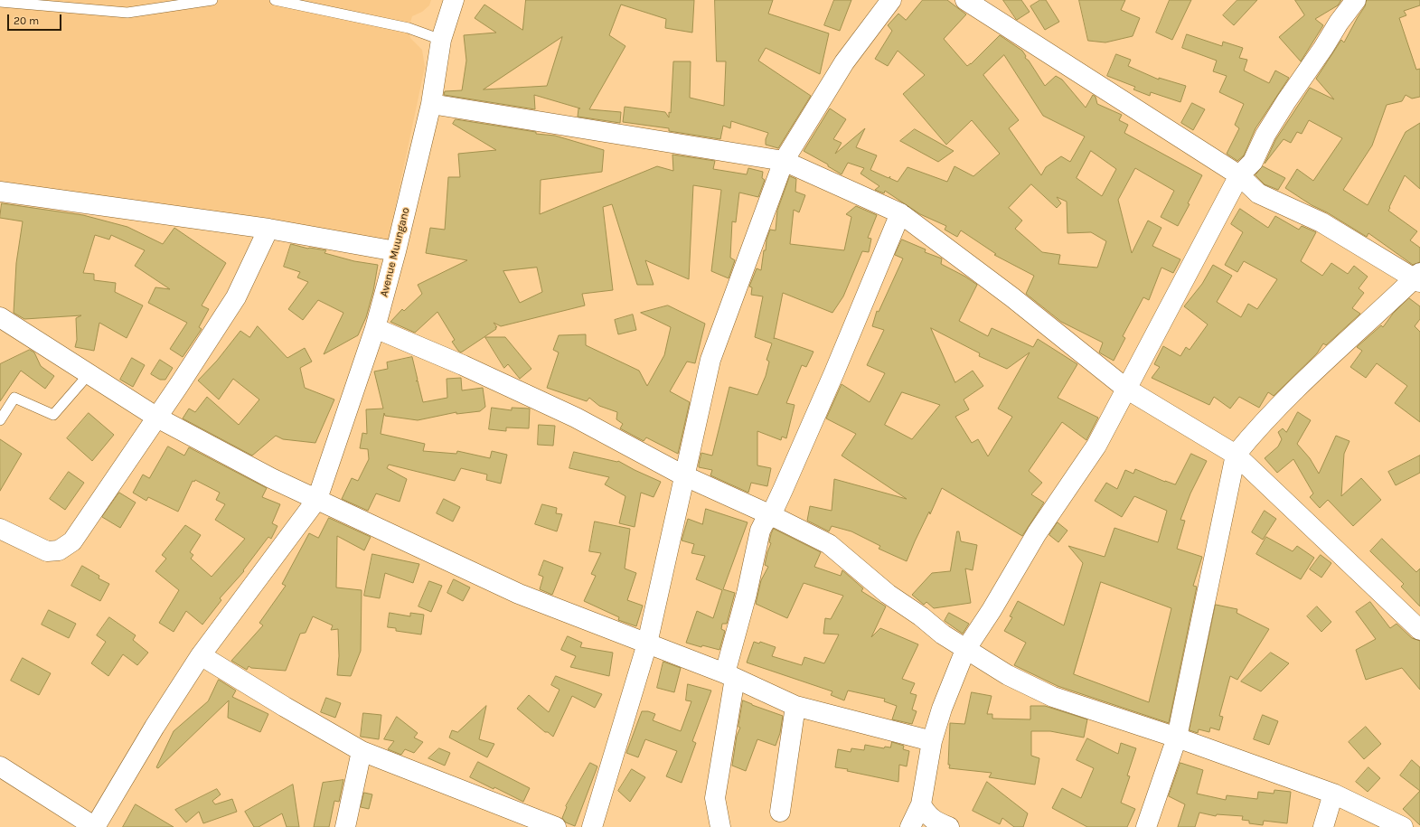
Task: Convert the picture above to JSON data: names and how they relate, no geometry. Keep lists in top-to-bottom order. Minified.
{"streets":{"street":["Avenue Muungano"]},"scale_bar":"20 m"}
